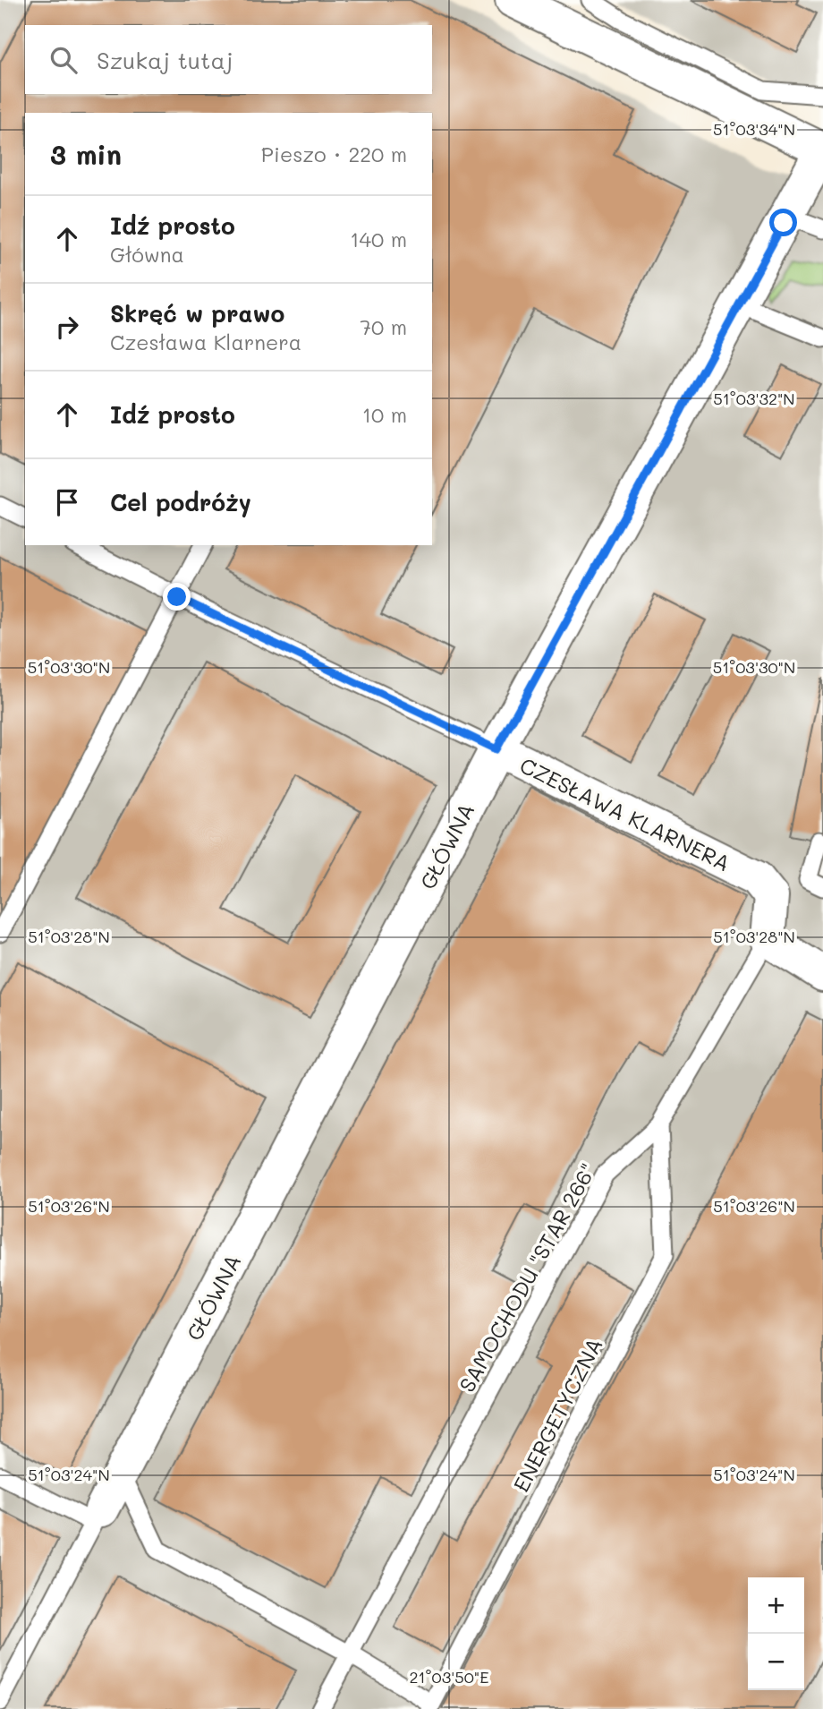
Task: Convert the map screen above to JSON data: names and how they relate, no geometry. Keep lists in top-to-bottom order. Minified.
{"streets":{"street":["CZESŁAWA KLARNERA","GŁÓWNA"],"lane":["SAMOCHODU \"STAR 266\"","ENERGETYCZNA"]},"crossings":[["CZESŁAWA KLARNERA","GŁÓWNA"],["CZESŁAWA KLARNERA","SAMOCHODU \"STAR 266\""],["SAMOCHODU \"STAR 266\"","ENERGETYCZNA"]],"page":{"search":"Szukaj tutaj","heading":["3 min","Pieszo · 220 m"],"list":[["Idź prosto","Główna","140 m"],["Skręć w prawo","Czesława Klarnera","70 m"],["Idź prosto","10 m"],"Cel podróży"],"map_buttons":["+","−"]},"coordinates":["51°03'34\"N","51°03'32\"N","51°03'30\"N","51°03'28\"N","51°03'26\"N","51°03'24\"N","21°03'50\"E"]}
